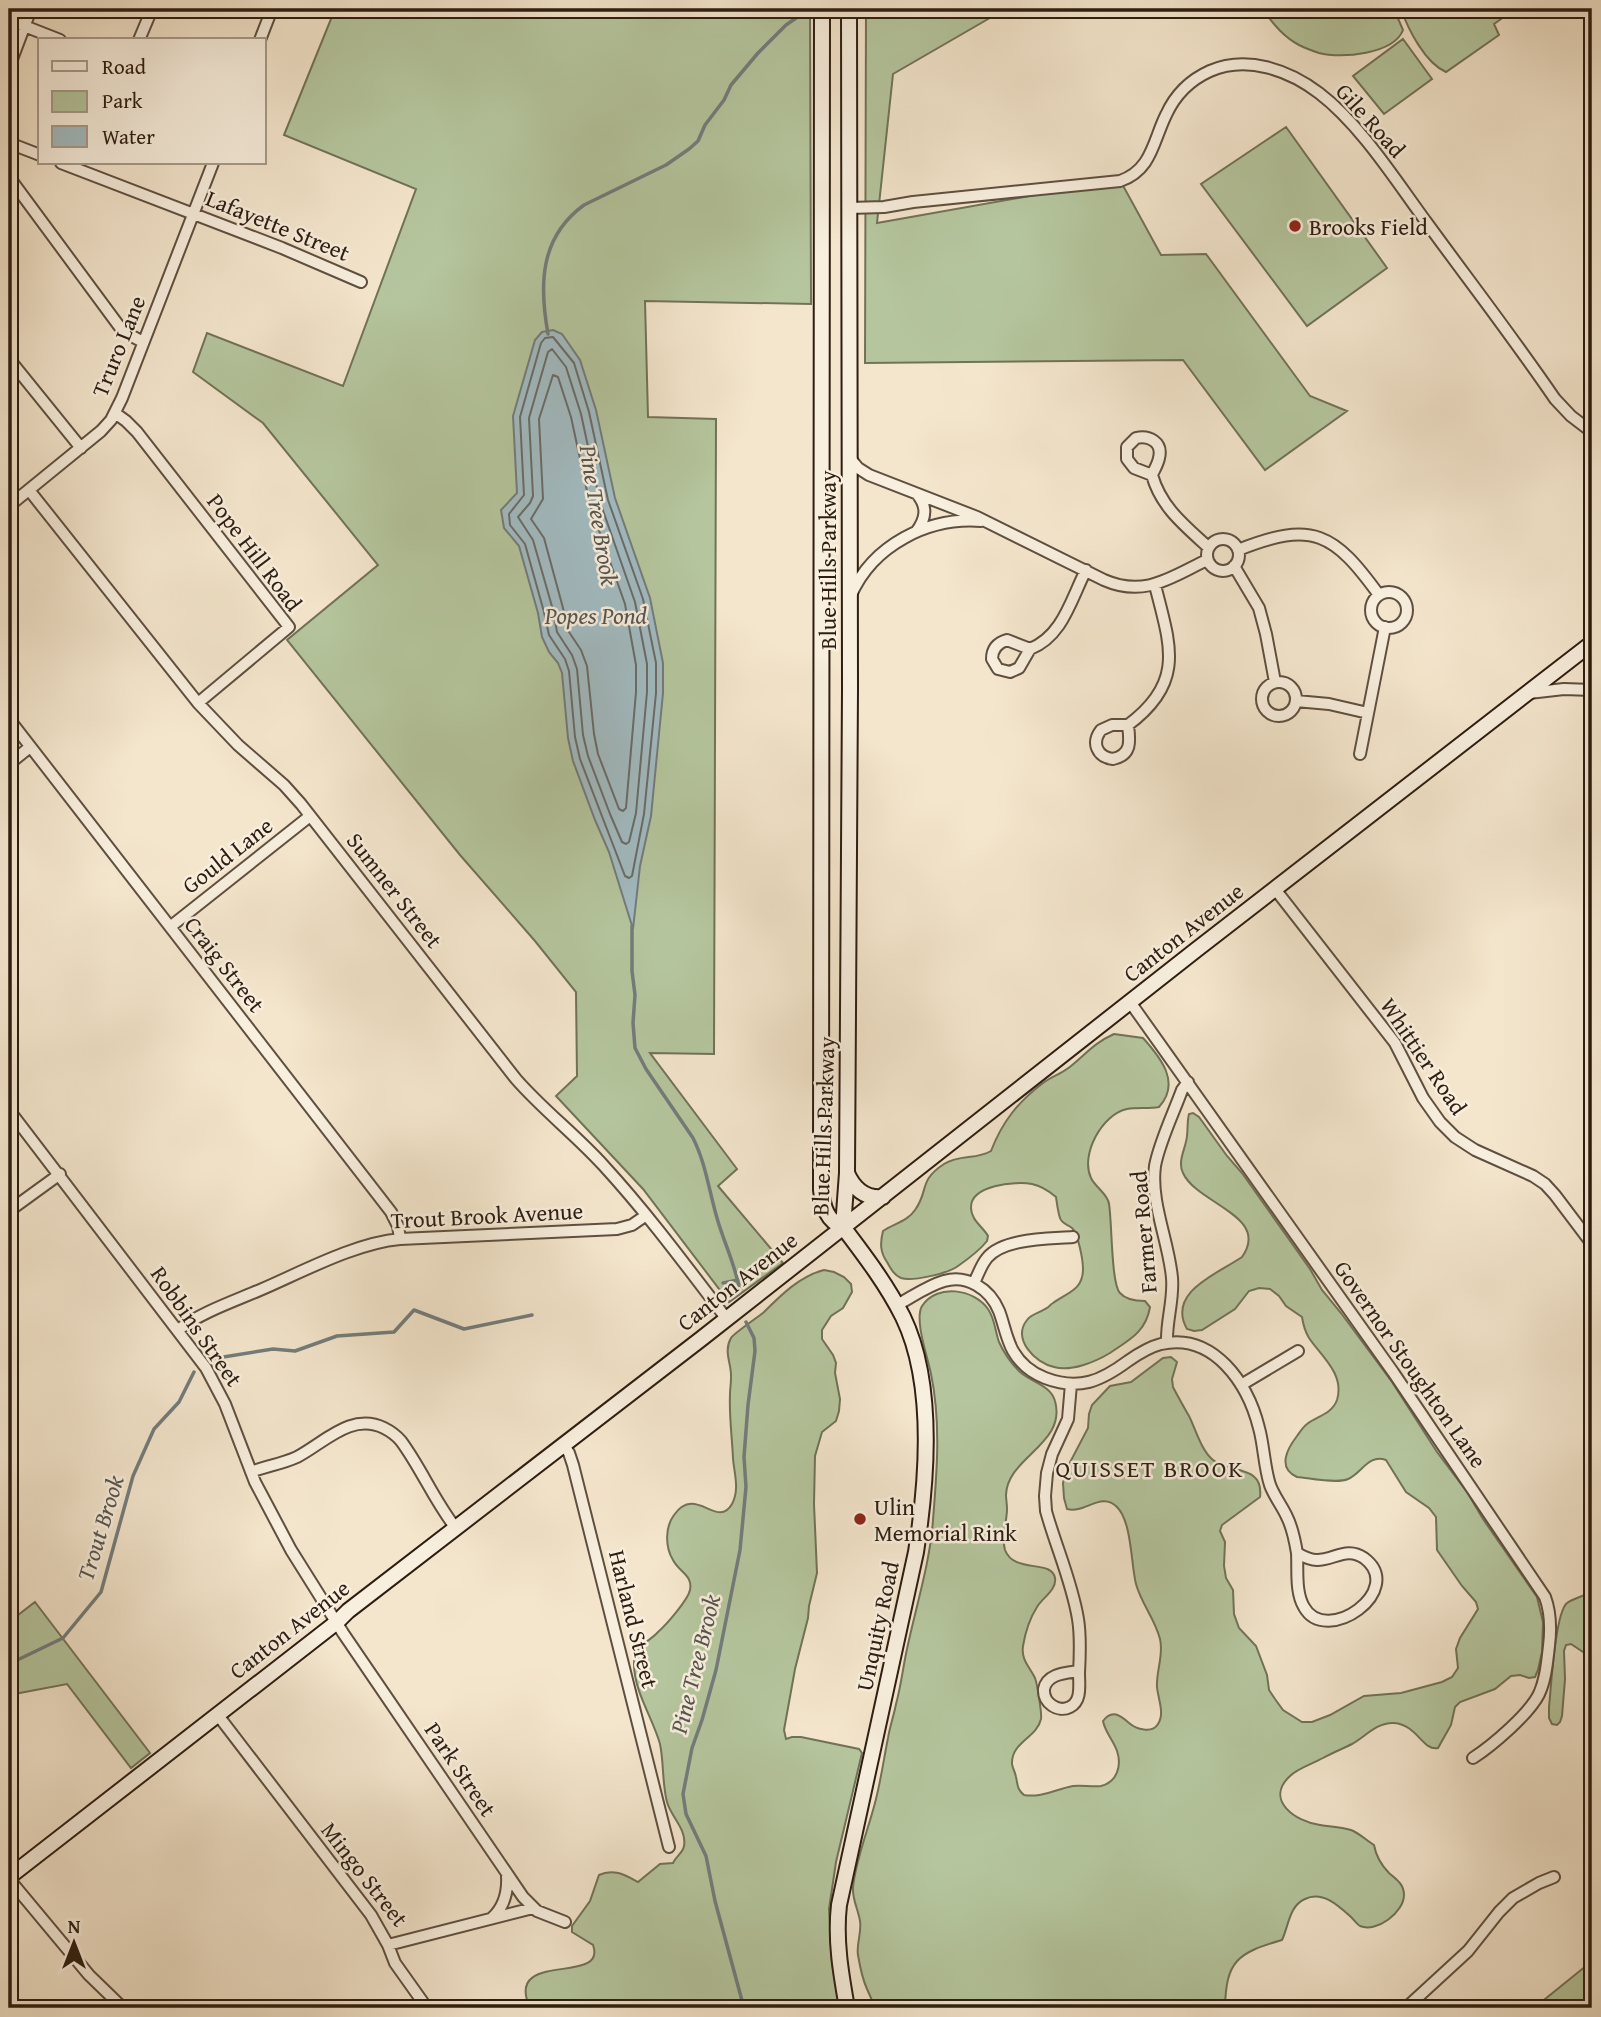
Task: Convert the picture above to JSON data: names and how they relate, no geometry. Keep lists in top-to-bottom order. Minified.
{"streets":{"main road":["Blue Hills Parkway","Canton Avenue","Unquity Road"],"street":["Gile Road","Lafayette Street","Truro Lane","Pope Hill Road","Gould Lane","Sumner Street","Craig Street","Whittier Road","Trout Brook Avenue","Farmer Road","Robbins Street","Governor Stoughton Lane","Harland Street","Park Street","Mingo Street"]},"crossings":[["Gile Road","Blue Hills Parkway"],["Lafayette Street","Truro Lane"],["Truro Lane","Pope Hill Road"],["Truro Lane","Sumner Street"],["Pope Hill Road","Sumner Street"],["Blue Hills Parkway","Canton Avenue"],["Blue Hills Parkway","Unquity Road"],["Gould Lane","Sumner Street"],["Gould Lane","Craig Street"],["Sumner Street","Canton Avenue"],["Sumner Street","Trout Brook Avenue"],["Canton Avenue","Whittier Road"],["Canton Avenue","Robbins Street"],["Canton Avenue","Governor Stoughton Lane"],["Canton Avenue","Harland Street"],["Canton Avenue","Unquity Road"],["Canton Avenue","Park Street"],["Canton Avenue","Mingo Street"],["Craig Street","Trout Brook Avenue"],["Trout Brook Avenue","Robbins Street"],["Farmer Road","Governor Stoughton Lane"],["Robbins Street","Park Street"],["Park Street","Mingo Street"]],"districts":["QUISSET BROOK"],"water":["Pine Tree Brook","Popes Pond","Trout Brook"],"places":["Brooks Field","Ulin Memorial Rink"],"legend":["Road","Park","Water"],"north":"top"}
